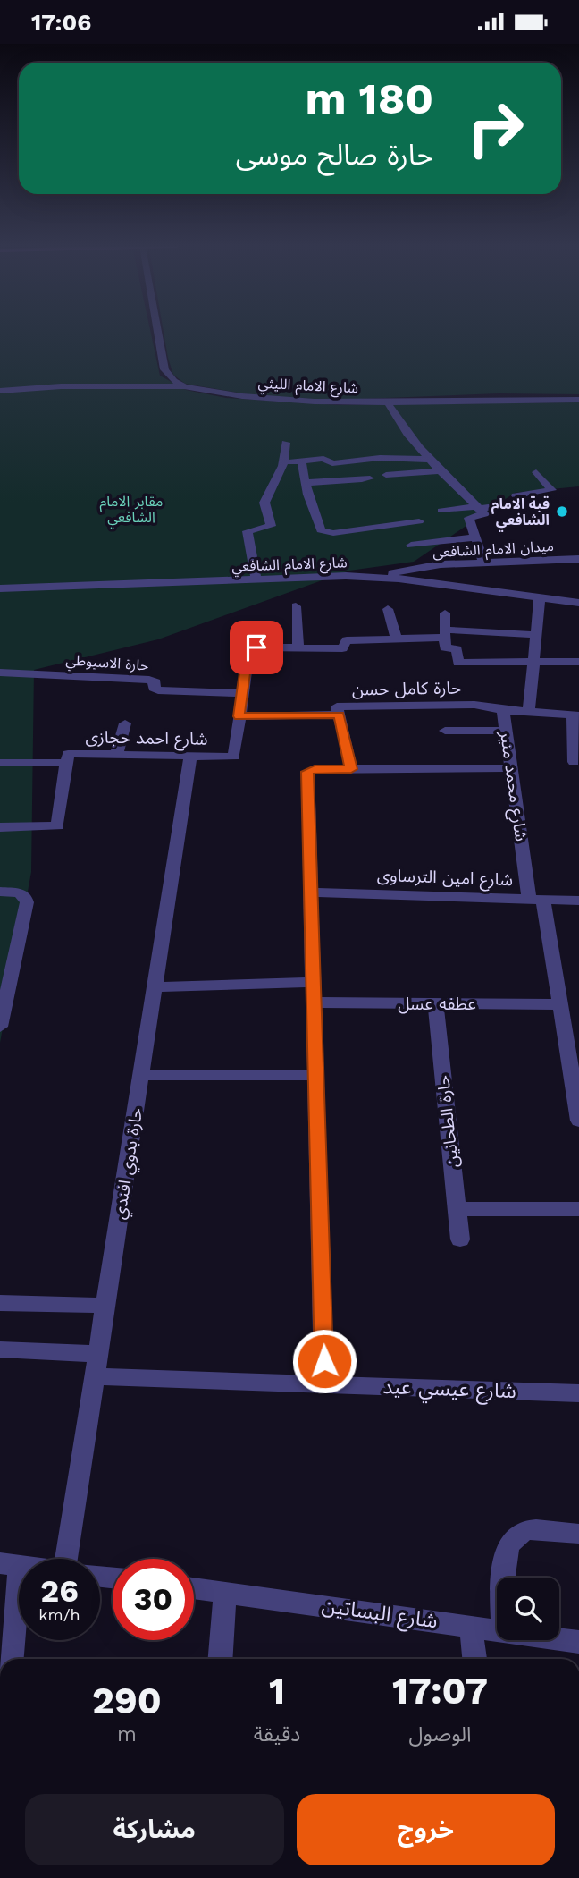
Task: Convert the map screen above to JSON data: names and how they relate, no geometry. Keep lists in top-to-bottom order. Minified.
{"streets":{"street":["شارع الامام الليثي","ميدان الامام الشافعى","شارع الامام الشافعي","حارة الاسيوطي","حارة كامل حسن","شارع احمد حجازى","شارع محمد منير","شارع امين الترساوى","عطفه عسل","حارة الطحانين","حارة بدوي افندي","شارع عيسي عيد","شارع البساتين"]},"crossings":[["ميدان الامام الشافعى","شارع الامام الشافعي"],["شارع الامام الشافعي","شارع محمد منير"],["حارة كامل حسن","شارع محمد منير"],["شارع احمد حجازى","حارة بدوي افندي"],["شارع محمد منير","شارع امين الترساوى"],["شارع محمد منير","عطفه عسل"],["عطفه عسل","حارة الطحانين"],["حارة بدوي افندي","شارع عيسي عيد"]],"parks":["مقابر الامام الشافعي"],"places":["قبة الامام الشافعي"],"page":{"status":"17:06","turn":["180 m","حارة صالح موسى"],"speed":"26 km/h","limit":"30","eta":["17:07","الوصول","1","دقيقة","290","m"],"buttons":["خروج","مشاركة"]}}
